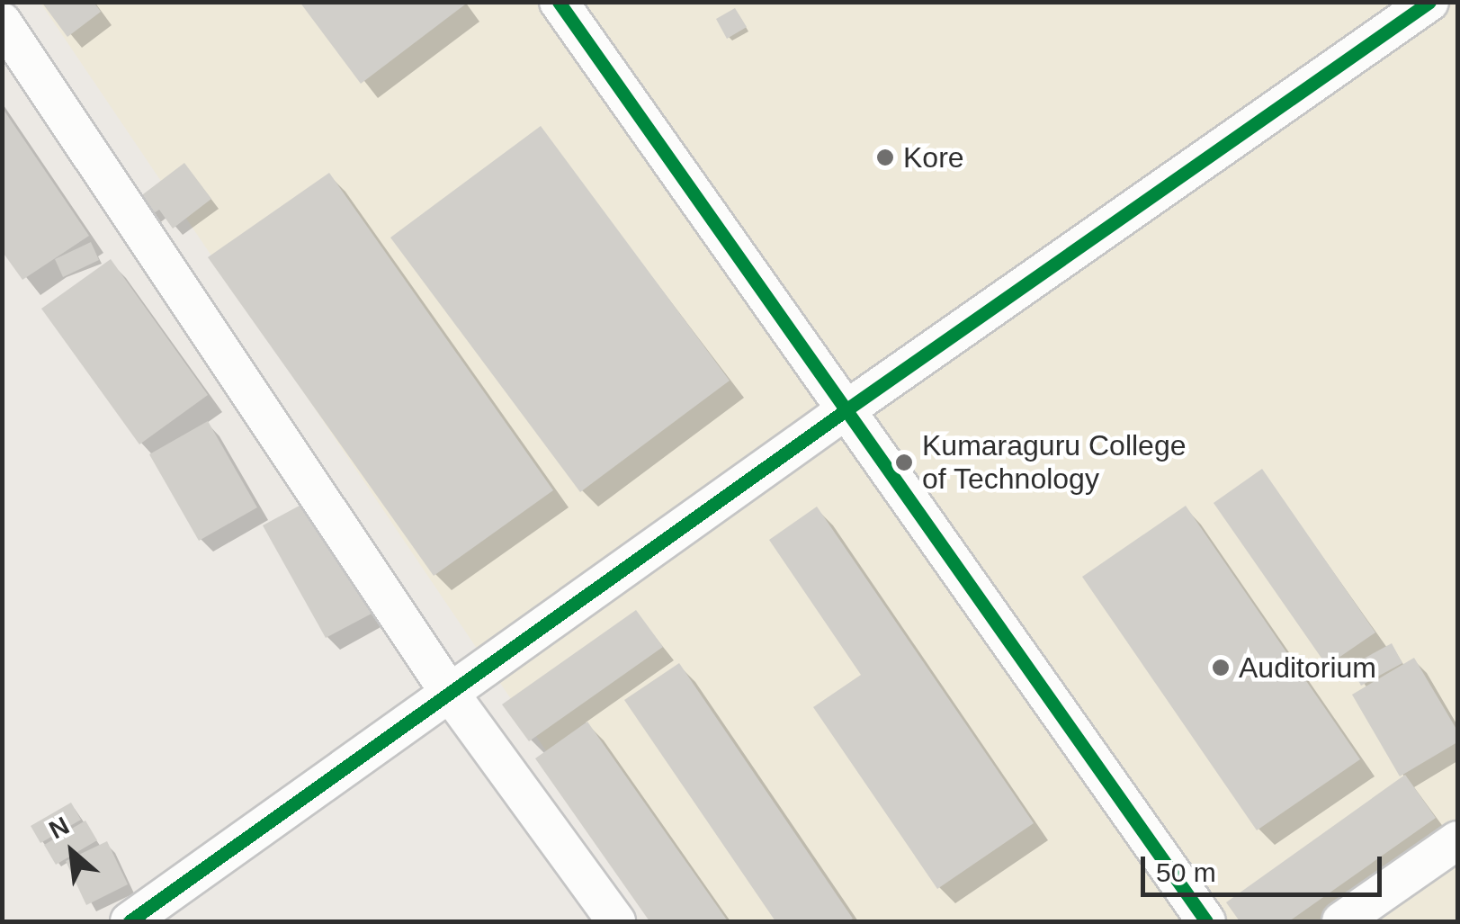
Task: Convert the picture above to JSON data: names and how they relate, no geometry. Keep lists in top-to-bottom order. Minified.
{"places":["Kore","Kumaraguru College of Technology","Auditorium"],"scale_bar":"50 m","north":"top left"}
